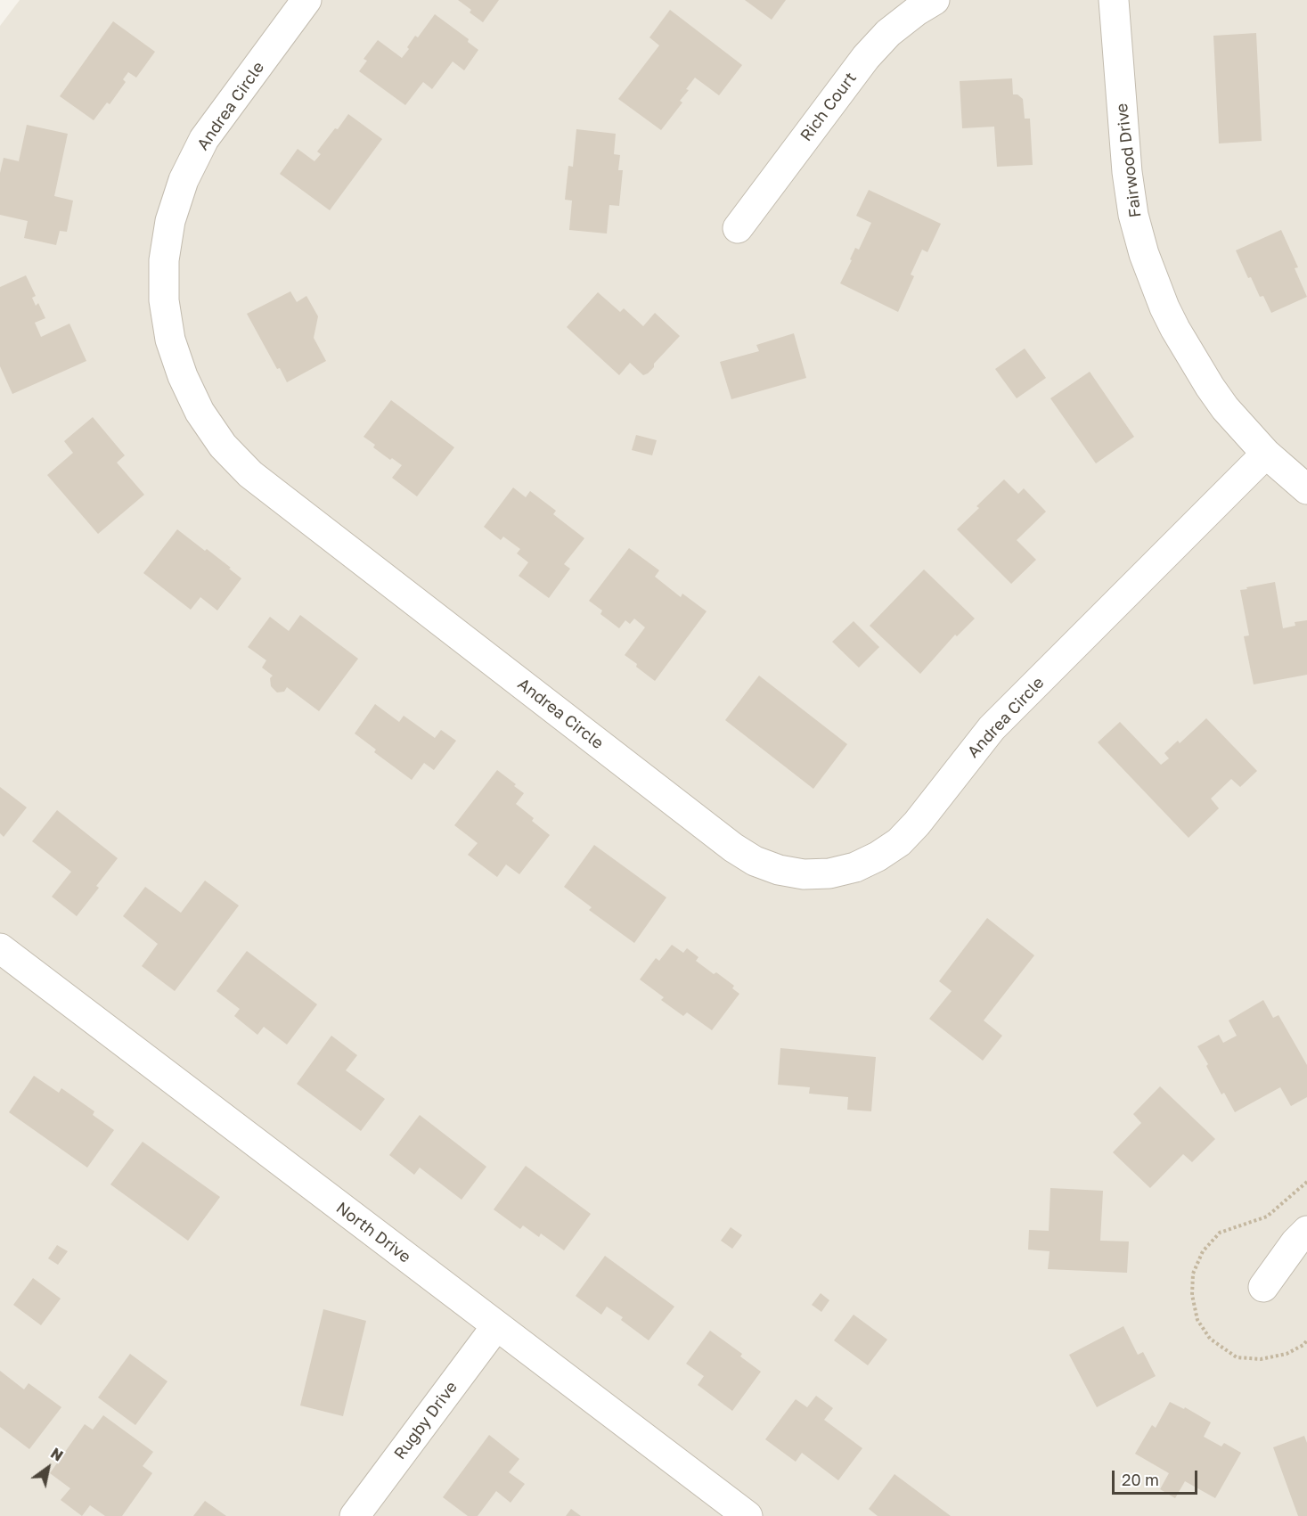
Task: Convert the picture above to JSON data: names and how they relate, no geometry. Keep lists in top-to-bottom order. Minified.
{"streets":{"street":["Andrea Circle","Rich Court","Fairwood Drive","North Drive","Rugby Drive"]},"crossings":[["Andrea Circle","Fairwood Drive"],["North Drive","Rugby Drive"]],"scale_bar":"20 m","north":"top right"}
